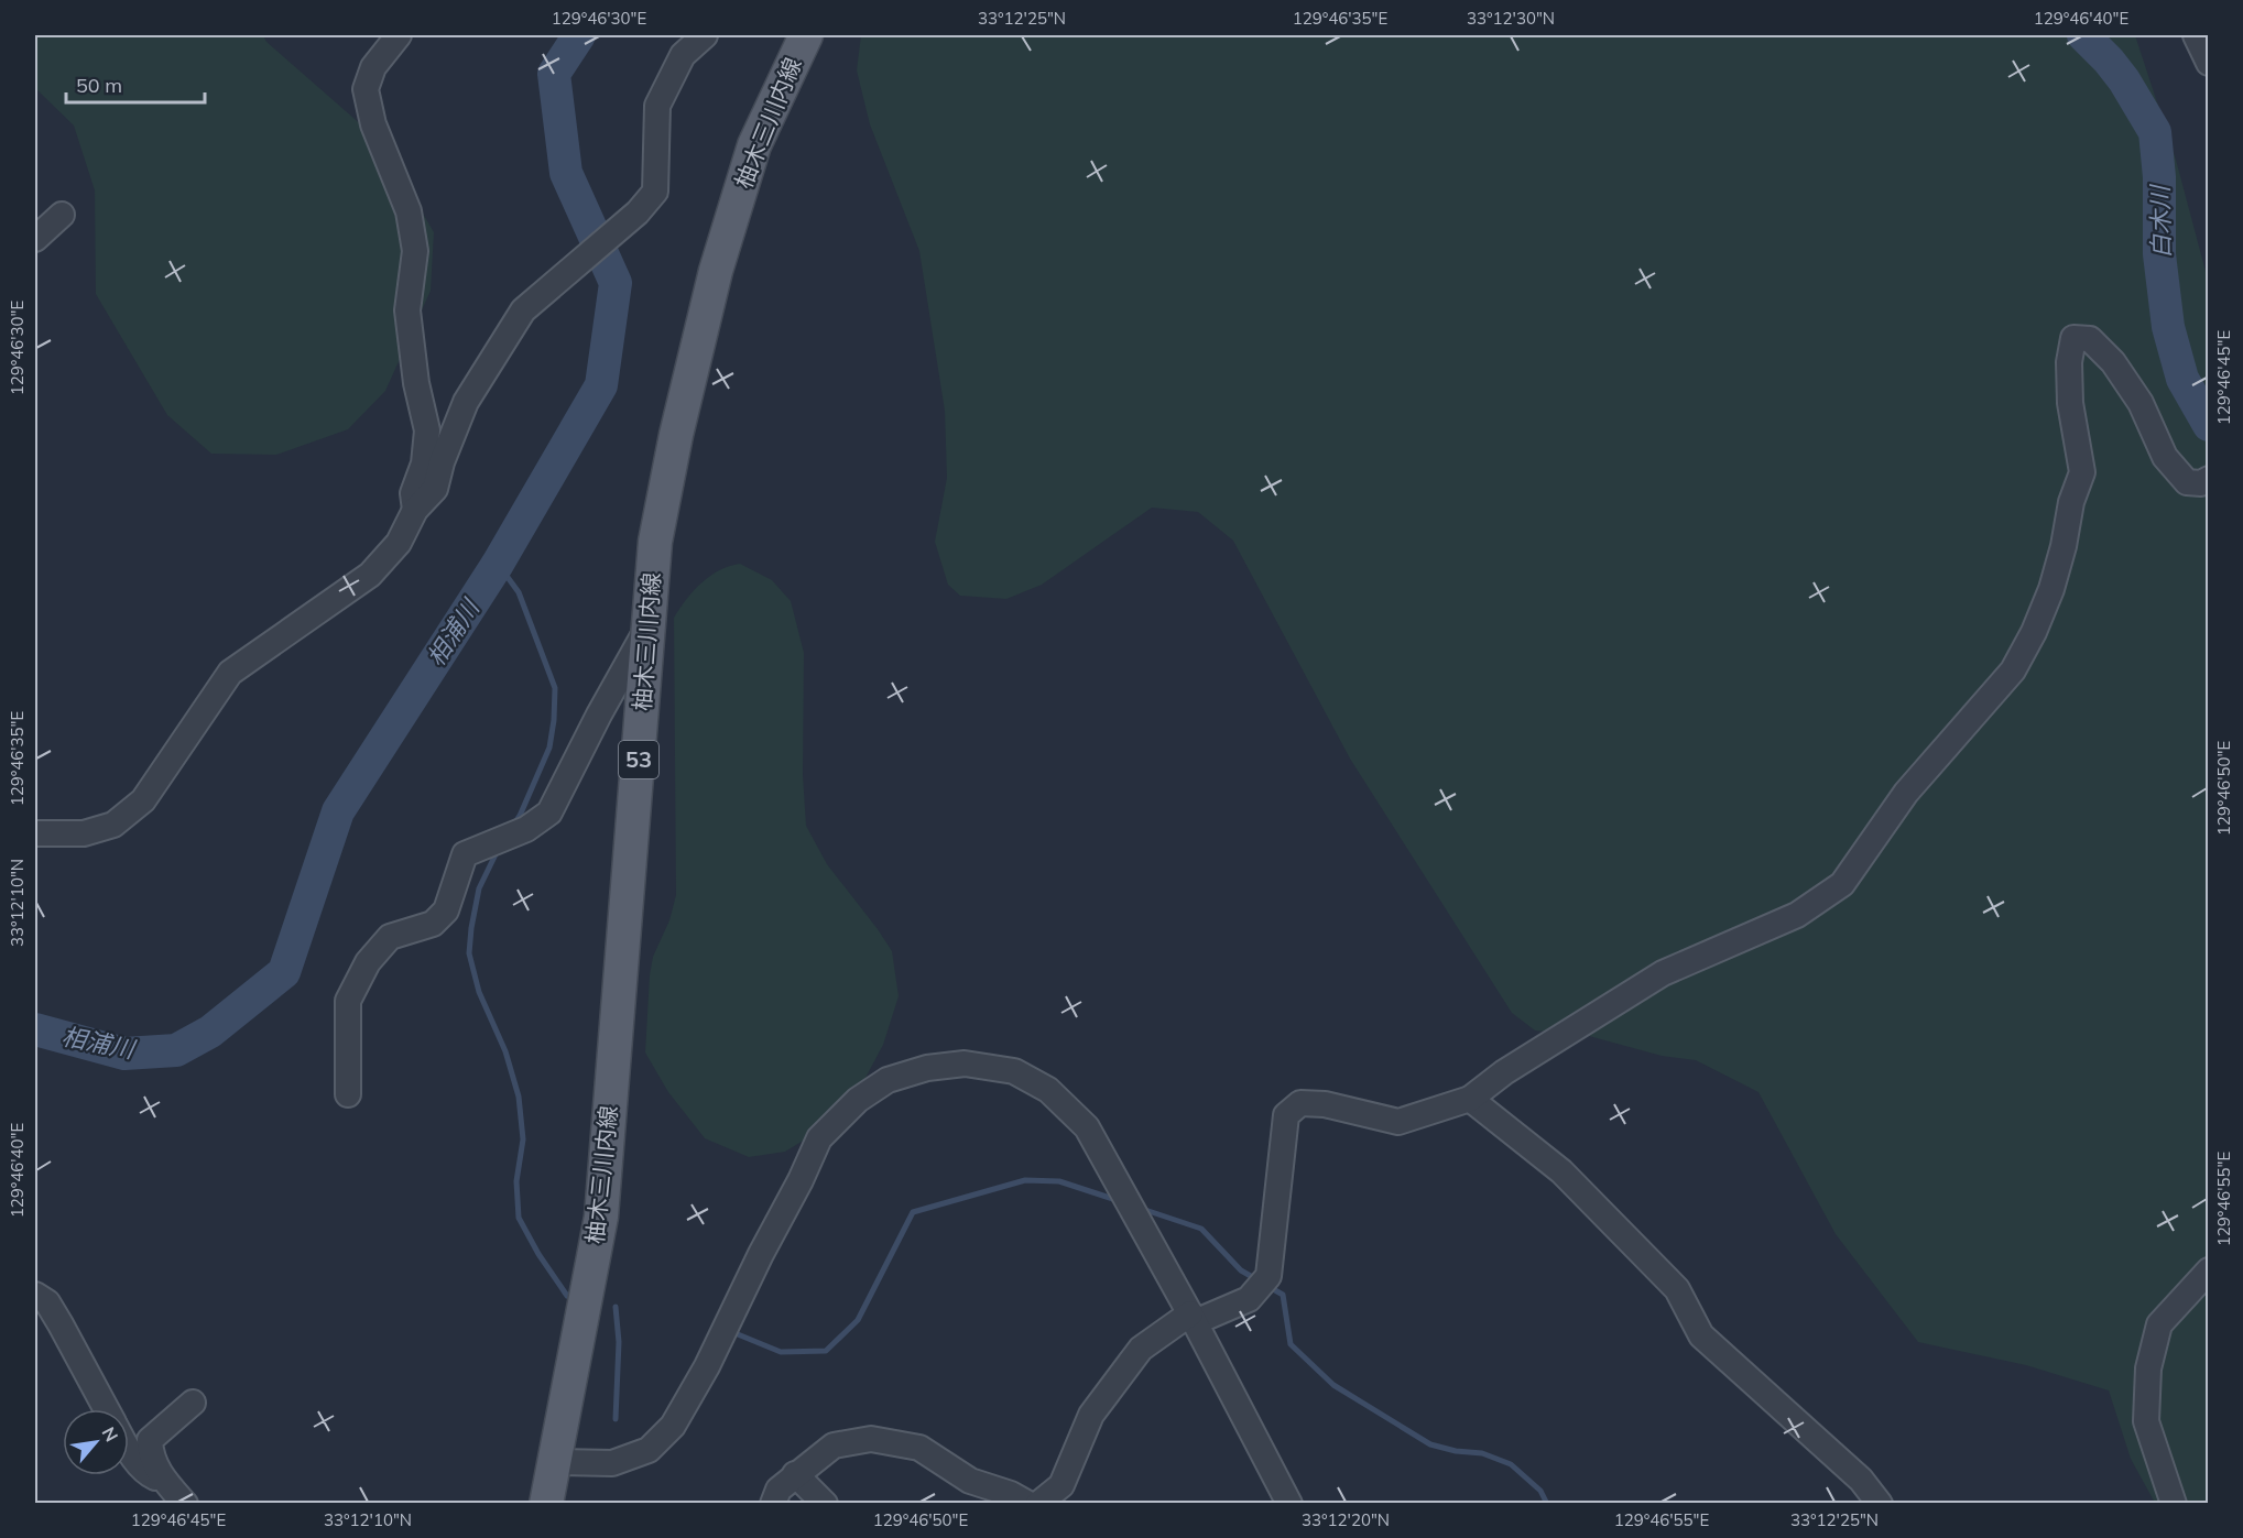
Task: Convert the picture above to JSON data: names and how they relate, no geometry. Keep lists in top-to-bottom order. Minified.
{"streets":{"main road":["柚木三川内線","53"]},"water":["白木川","相浦川"],"scale_bar":"50 m","north":"top right","coordinates":["129°46'30\"E","33°12'25\"N","129°46'35\"E","33°12'30\"N","129°46'40\"E","129°46'45\"E","129°46'50\"E","33°12'10\"N","129°46'55\"E","33°12'20\"N"]}
